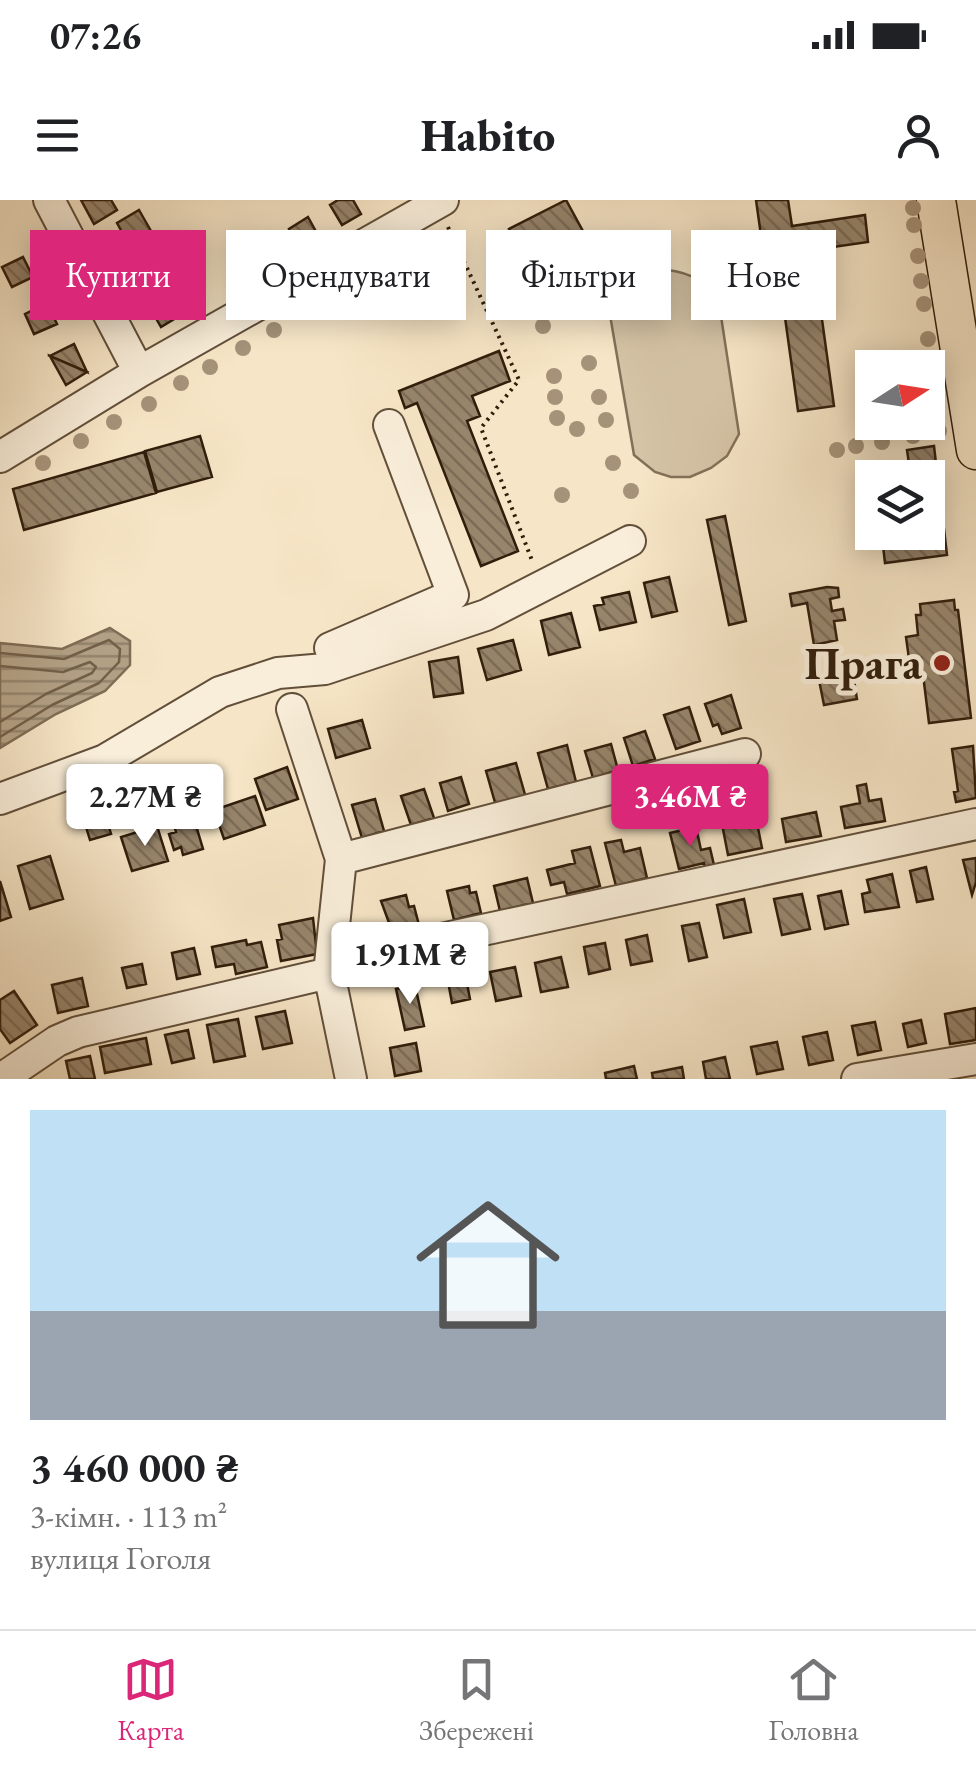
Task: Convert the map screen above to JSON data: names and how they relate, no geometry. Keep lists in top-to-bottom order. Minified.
{"places":["Прага"],"north":"right","page":{"status":"07:26","header":"Habito","chip":["Купити","Орендувати","Фільтри","Нове"],"price":["2.27M ₴","3.46M ₴","1.91M ₴"],"list":[{"name":"3 460 000 ₴","note":"3-кімн. · 113 m² · вулиця Гоголя"}],"tabs":["Карта","Збережені","Головна"]}}
